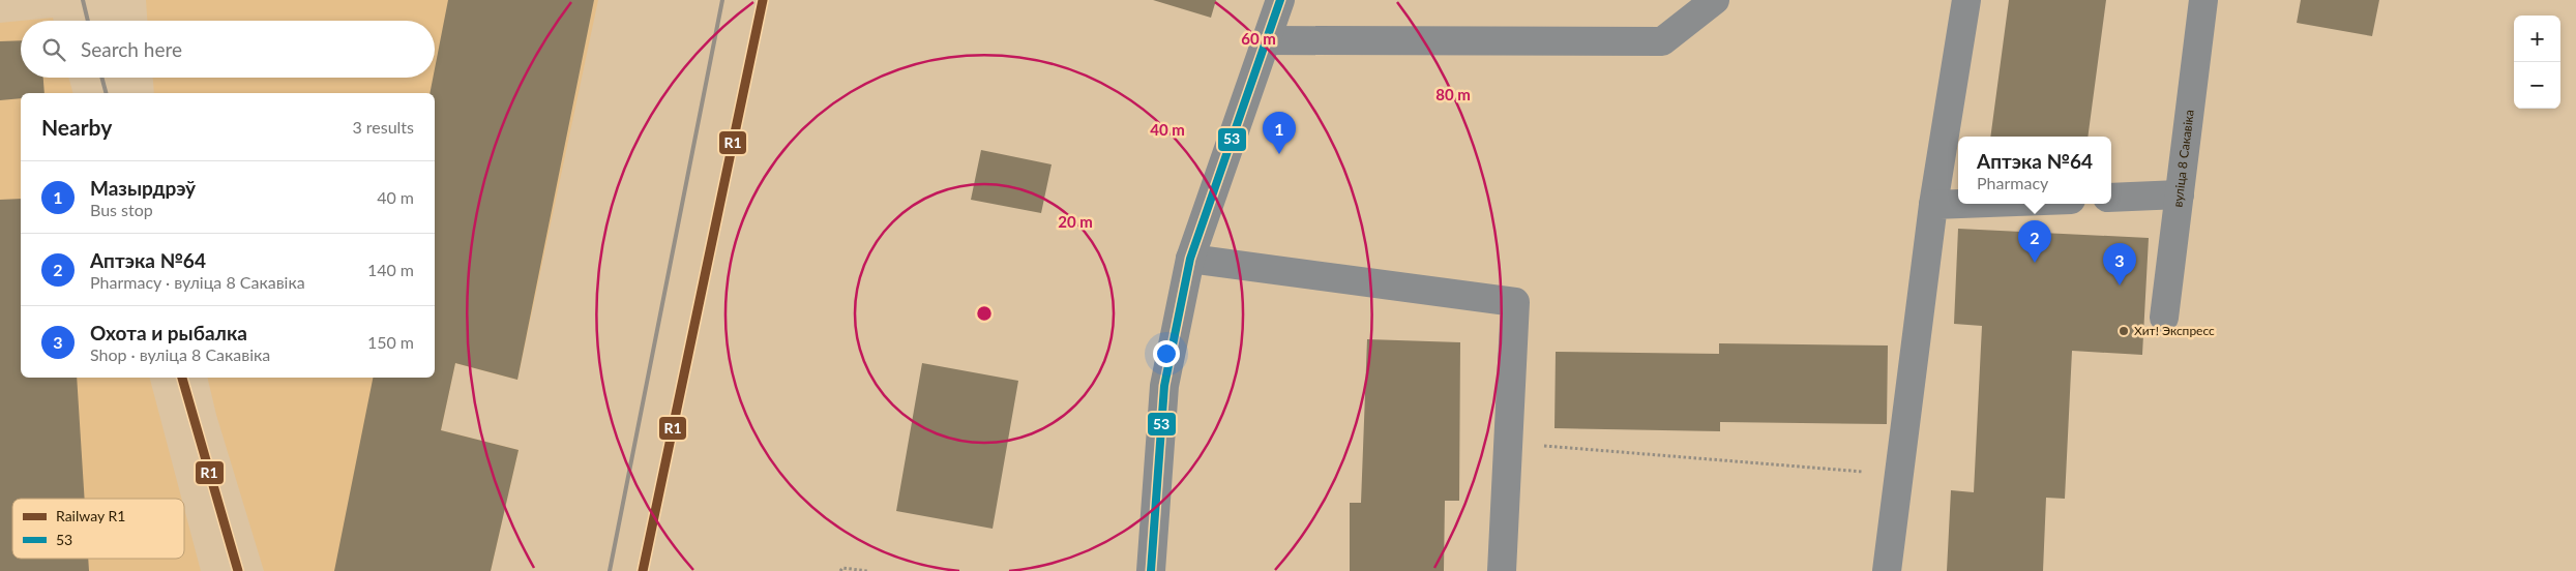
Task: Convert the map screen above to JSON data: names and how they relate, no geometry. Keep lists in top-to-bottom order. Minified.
{"streets":{"street":["вуліца 8 Сакавіка"]},"places":["Хит! Экспресс"],"lines":["rail line R1","transit line 53"],"legend":["Railway R1","53"],"page":{"map_buttons":["+","−"],"search":"Search here","heading":["Nearby","3 results"],"pins":["1","2","3"],"popup":["Аптэка №64","Pharmacy"],"list":[{"mark":"1","name":"Мазырдрэў","note":"Bus stop","value":"40 m"},{"mark":"2","name":"Аптэка №64","note":"Pharmacy · вуліца 8 Сакавіка","value":"140 m"},{"mark":"3","name":"Охота и рыбалка","note":"Shop · вуліца 8 Сакавіка","value":"150 m"}]},"rings":["60 m","80 m","40 m","20 m"]}
